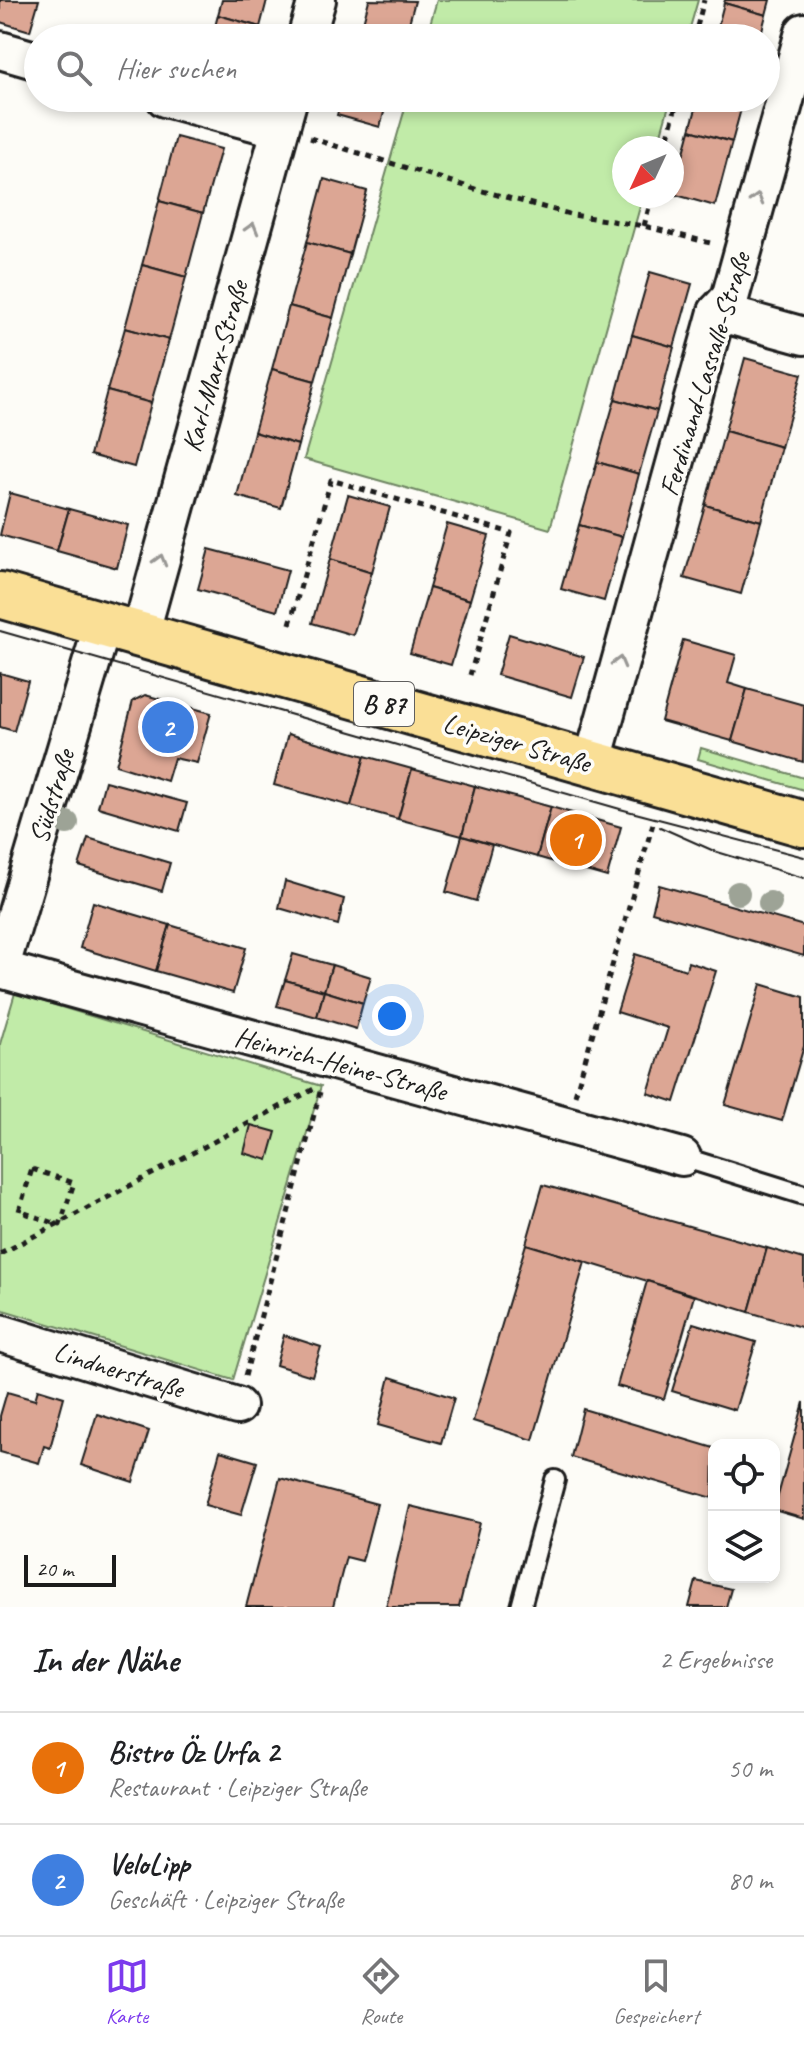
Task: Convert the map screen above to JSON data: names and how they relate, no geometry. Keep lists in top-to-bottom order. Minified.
{"streets":{"main road":["B 87","Leipziger Straße"],"street":["Karl-Marx-Straße","Ferdinand-Lassalle-Straße","Südstraße","Heinrich-Heine-Straße","Lindnerstraße"]},"crossings":[["Karl-Marx-Straße","Leipziger Straße"],["Karl-Marx-Straße","Südstraße"],["Ferdinand-Lassalle-Straße","Leipziger Straße"],["Leipziger Straße","Südstraße"],["Südstraße","Heinrich-Heine-Straße"]],"one_way":["Karl-Marx-Straße","Ferdinand-Lassalle-Straße"],"scale_bar":"20 m","north":"bottom left","page":{"search":"Hier suchen","pins":["2","1"],"scale":"20 m","heading":["In der Nähe","2 Ergebnisse"],"list":[{"mark":"1","name":"Bistro Öz Urfa 2","note":"Restaurant · Leipziger Straße","value":"50 m"},{"mark":"2","name":"VeloLipp","note":"Geschäft · Leipziger Straße","value":"80 m"}],"nav":["Karte","Route","Gespeichert"]}}
